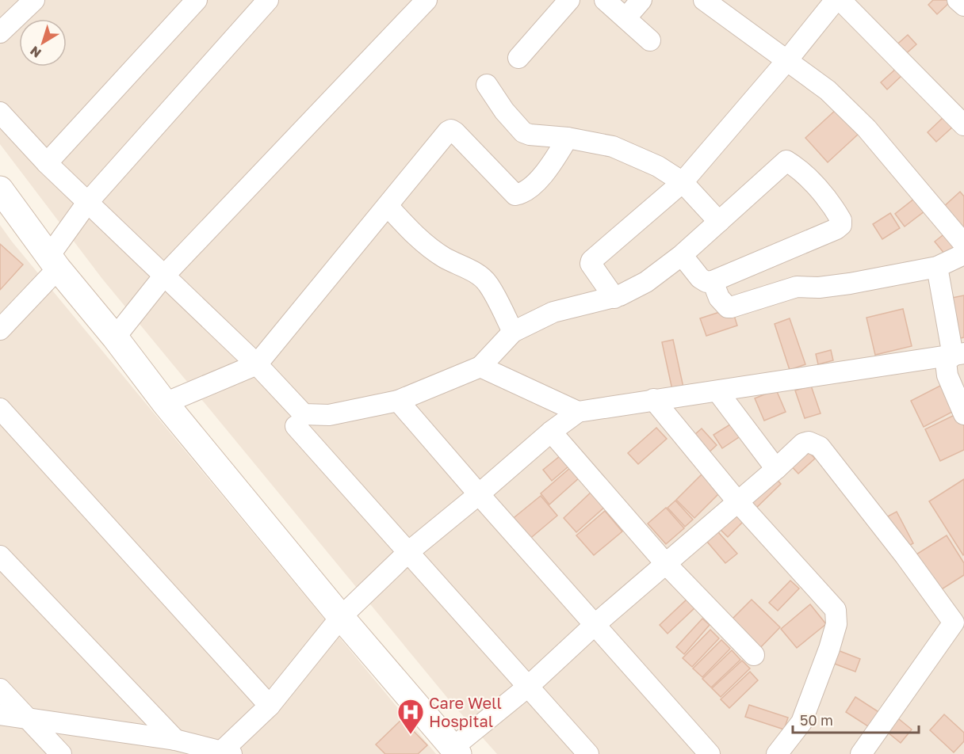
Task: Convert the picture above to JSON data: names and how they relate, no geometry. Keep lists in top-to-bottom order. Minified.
{"places":{"hospital":["Care Well Hospital"]},"scale_bar":"50 m","north":"bottom left"}
